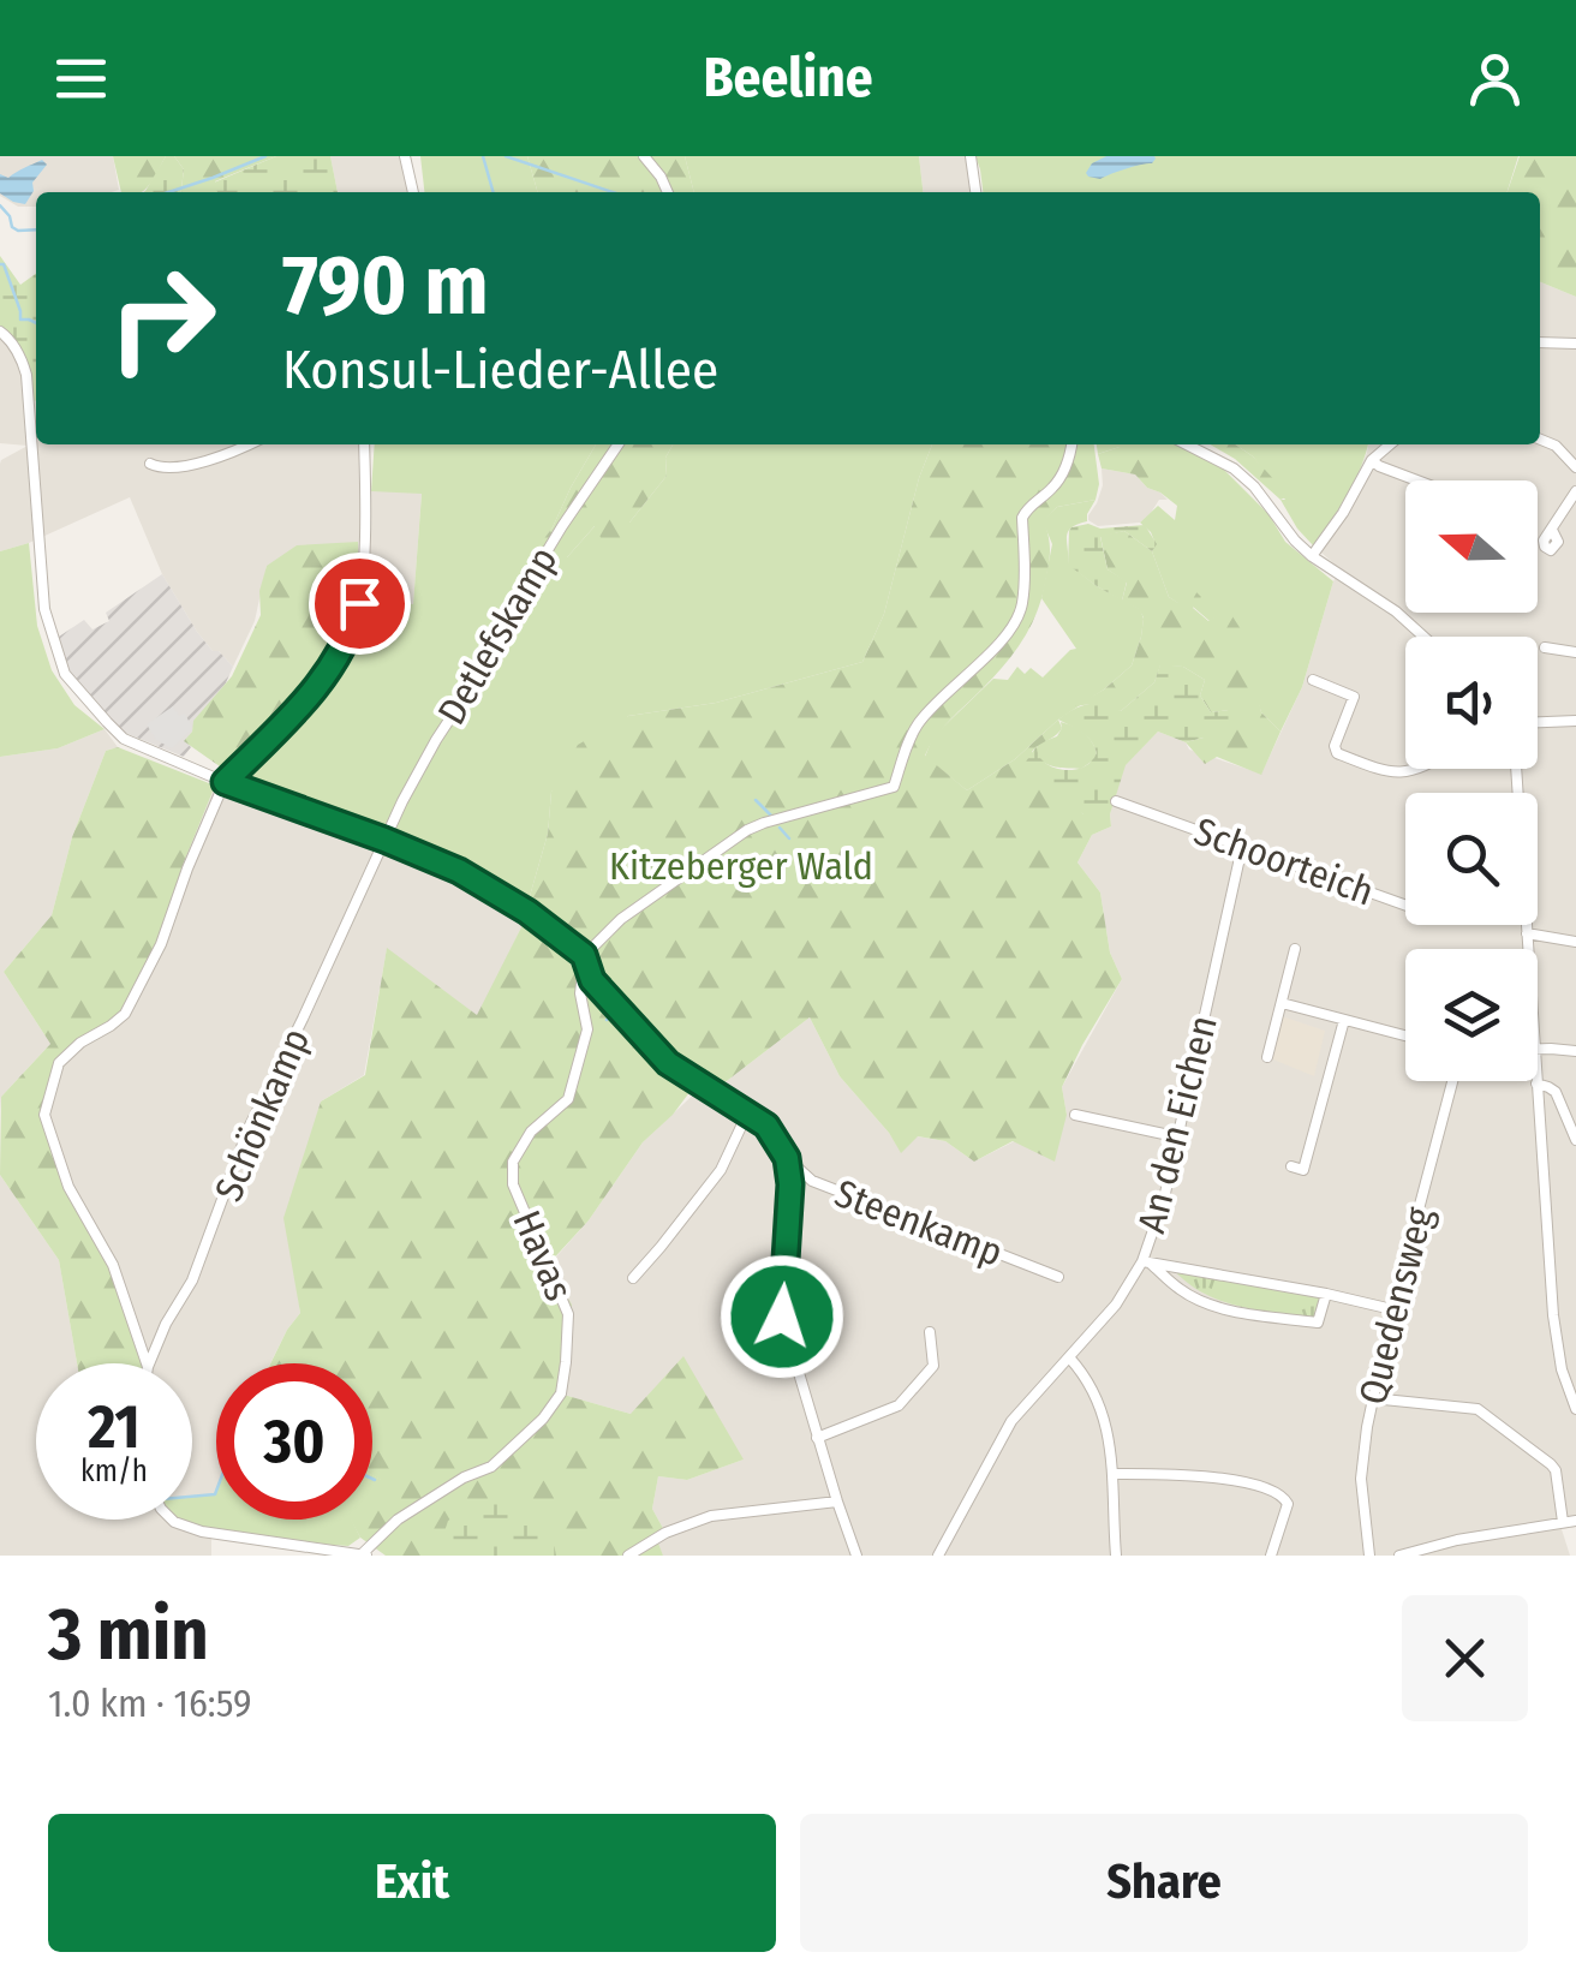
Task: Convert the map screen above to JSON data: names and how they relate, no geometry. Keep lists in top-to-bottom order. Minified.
{"streets":{"street":["Detlefskamp","Schoorteich","Schönkamp","An den Eichen","Steenkamp","Havas","Quedensweg"]},"crossings":[["Detlefskamp","Schönkamp"],["Schoorteich","An den Eichen"],["Steenkamp","Havas"]],"parks":["Kitzeberger Wald"],"north":"left","page":{"header":"Beeline","turn":["790 m","Konsul-Lieder-Allee"],"speed":"21 km/h","limit":"30","heading":["3 min","1.0 km · 16:59"],"buttons":["Exit","Share"]}}
